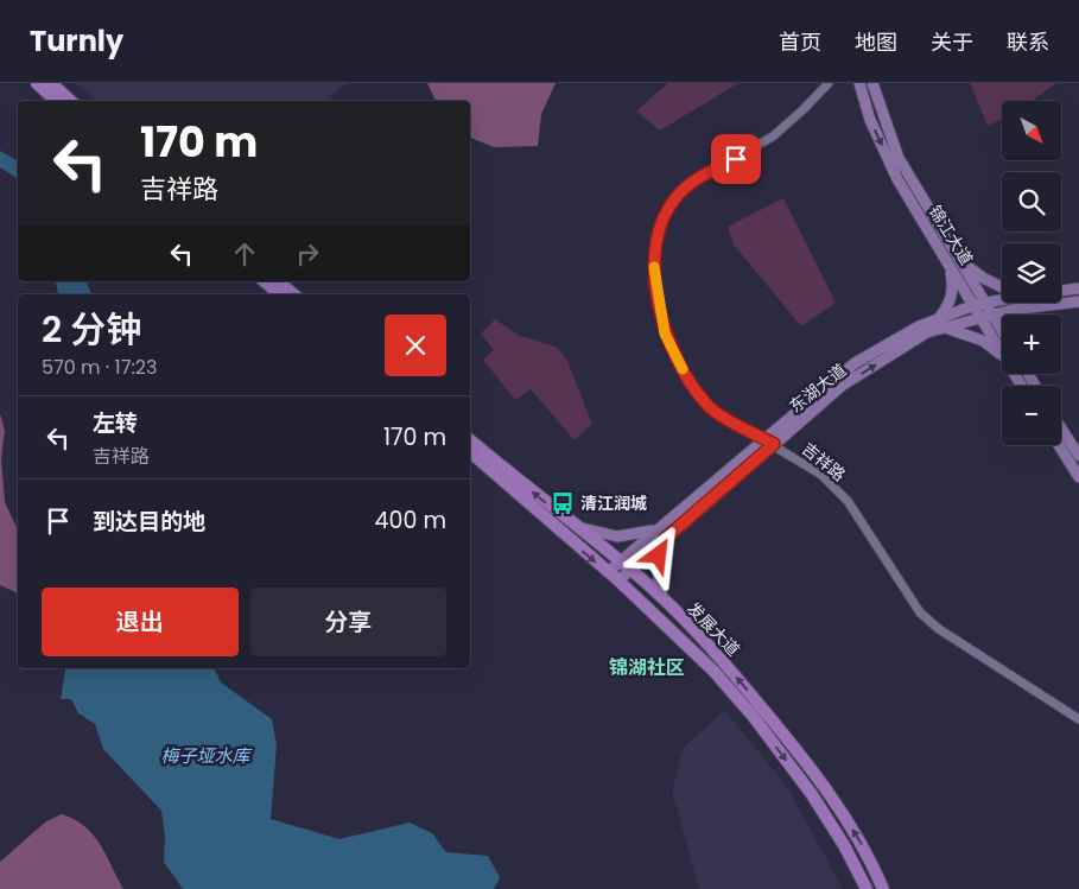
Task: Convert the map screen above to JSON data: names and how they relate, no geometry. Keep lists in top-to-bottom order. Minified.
{"streets":{"highway":["发展大道"],"main road":["锦江大道","东湖大道"],"street":["吉祥路"]},"crossings":[["锦江大道","东湖大道"],["东湖大道","吉祥路"],["东湖大道","发展大道"]],"districts":["锦湖社区"],"water":["梅子垭水库"],"places":{"bus stop":["清江润城"]},"north":"bottom right","page":{"header":"Turnly","nav":["首页","地图","关于","联系"],"map_buttons":["+","−"],"turn":["170 m","吉祥路"],"heading":["2 分钟","570 m · 17:23"],"list":[{"name":"左转","note":"吉祥路","value":"170 m"},{"name":"到达目的地","value":"400 m"}],"buttons":["退出","分享"]}}
